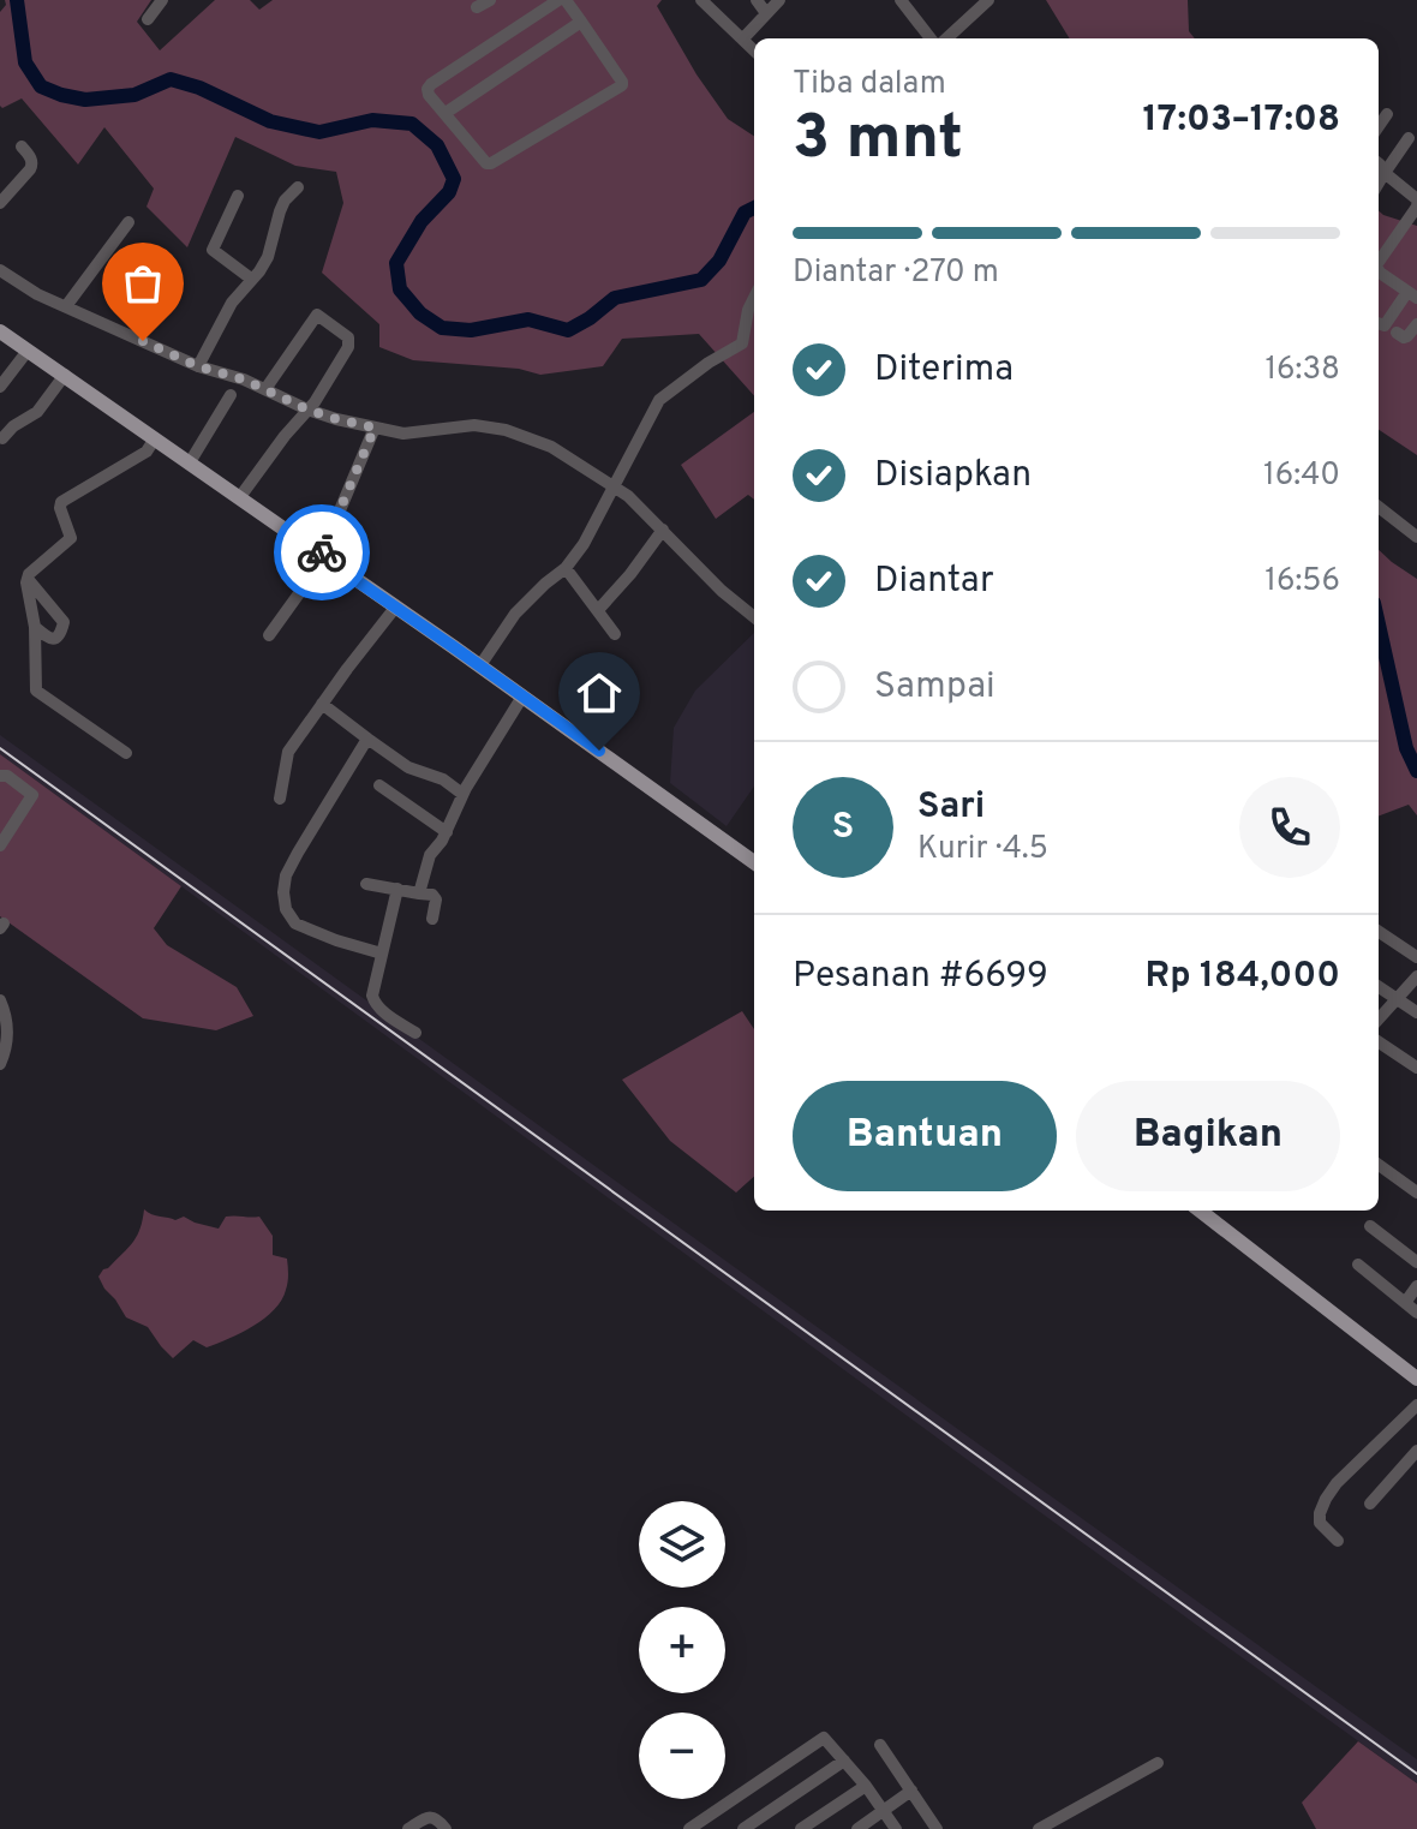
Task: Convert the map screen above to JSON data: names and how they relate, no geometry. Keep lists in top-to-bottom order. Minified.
{"page":{"heading":["3 mnt","Tiba dalam","17:03–17:08"],"panel":["Sari","Kurir · 4.5","Pesanan #6699","Rp 184,000"],"bar":"Diantar · 270 m","list":[["Diterima","16:38"],["Disiapkan","16:40"],["Diantar","16:56"],"Sampai"],"round":"S","buttons":["Bantuan","Bagikan"],"map_buttons":["+","−"]}}
